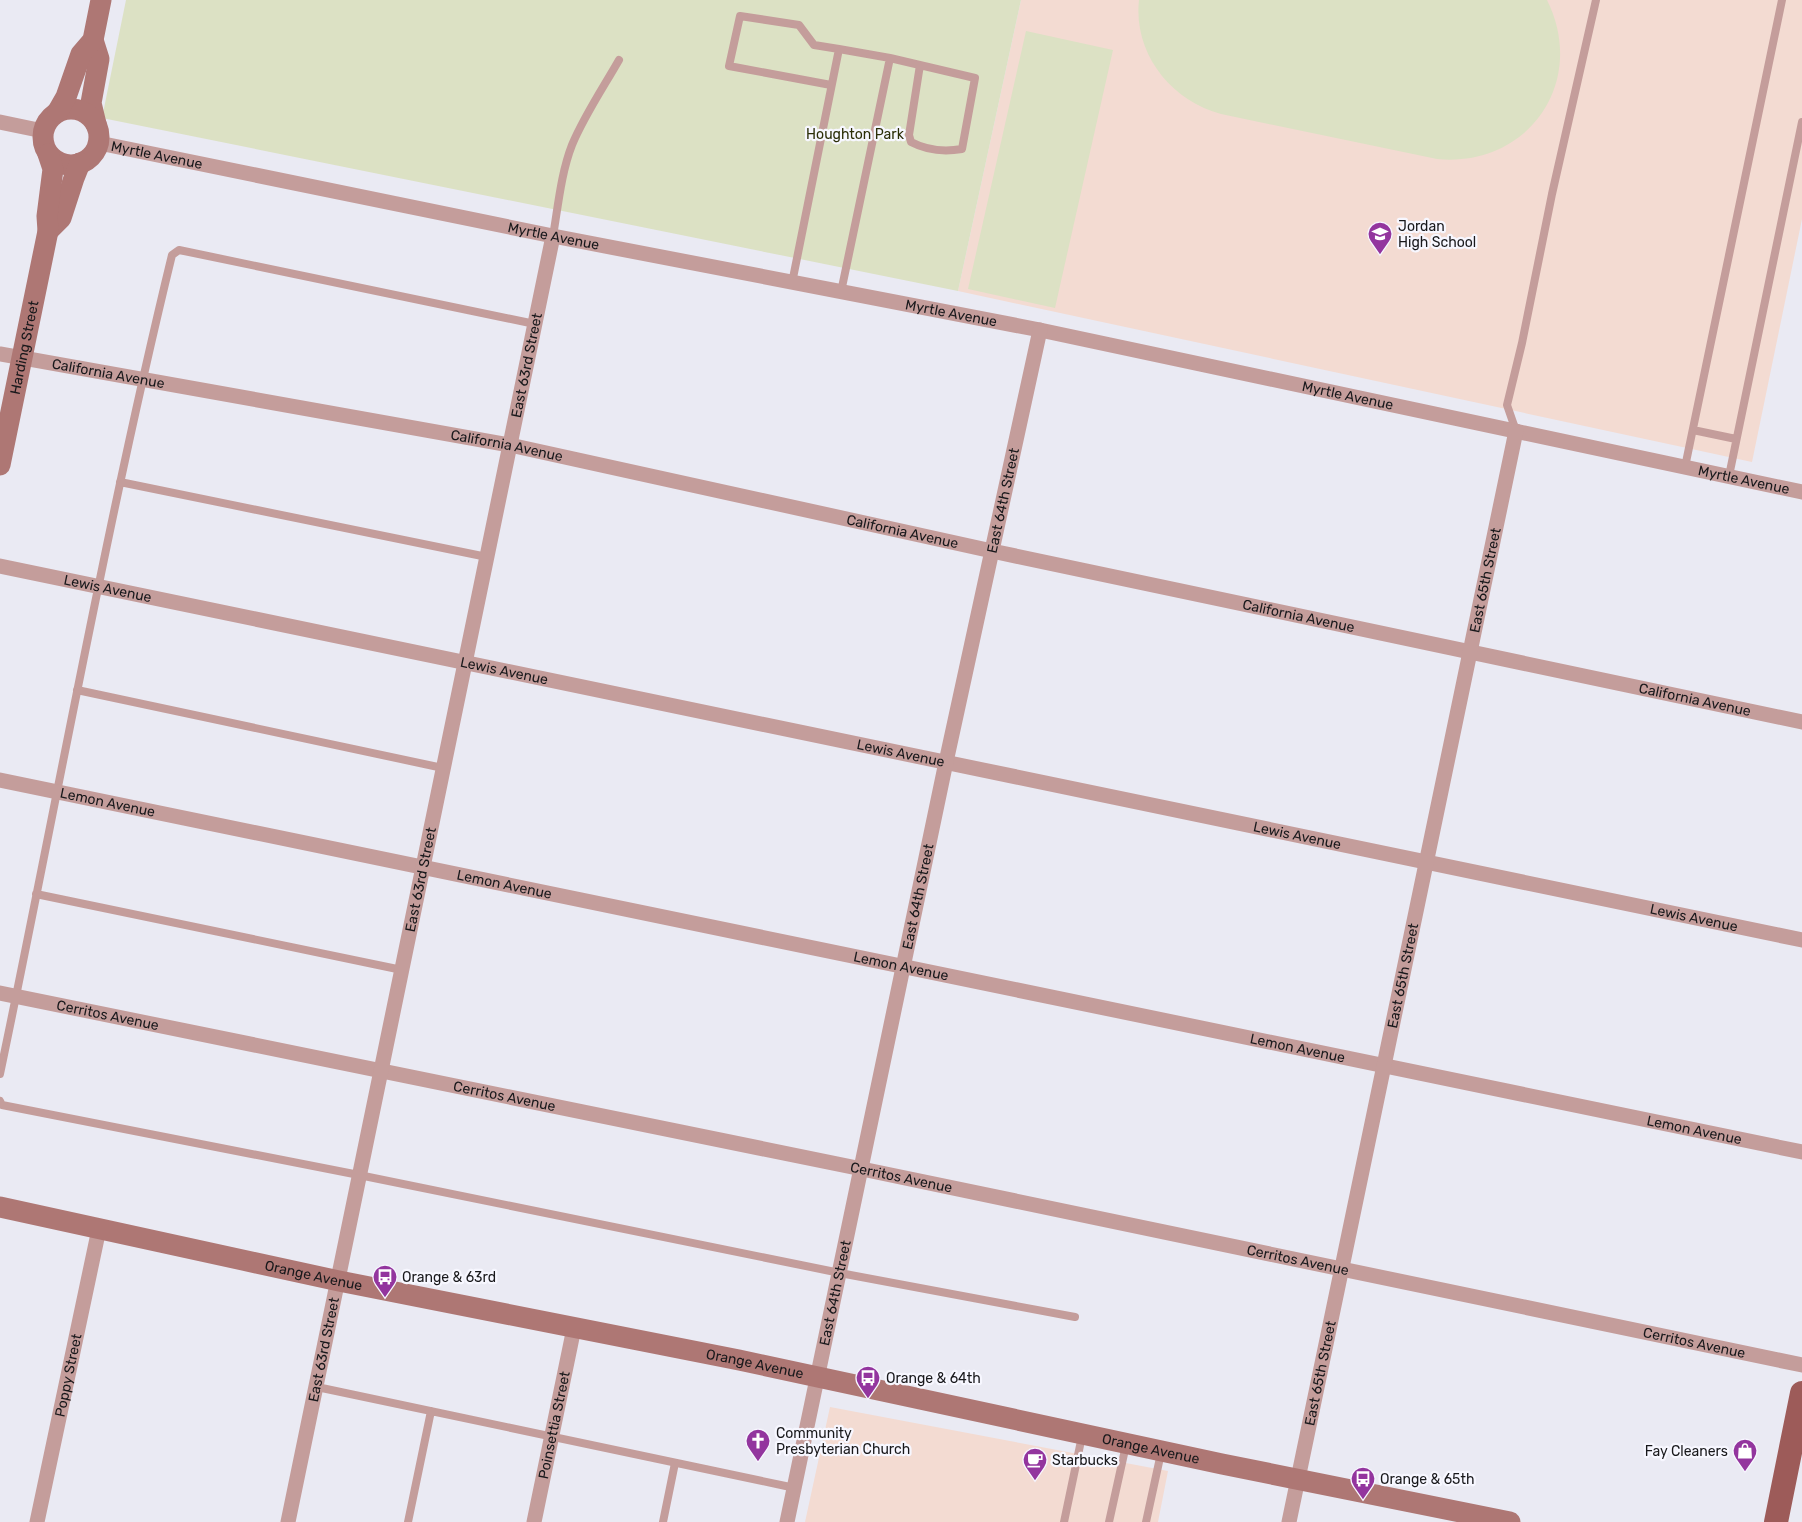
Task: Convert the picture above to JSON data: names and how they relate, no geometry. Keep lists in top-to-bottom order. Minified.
{"streets":{"street":["Myrtle Avenue","Harding Street","East 63rd Street","California Avenue","East 64th Street","East 65th Street","Lewis Avenue","Lemon Avenue","Cerritos Avenue","Orange Avenue","Poppy Street","Poinsettia Street"]},"crossings":[["Myrtle Avenue","Harding Street"],["Myrtle Avenue","East 63rd Street"],["Myrtle Avenue","East 64th Street"],["Myrtle Avenue","East 65th Street"],["Harding Street","California Avenue"],["East 63rd Street","California Avenue"],["East 63rd Street","Lewis Avenue"],["East 63rd Street","Lemon Avenue"],["East 63rd Street","Cerritos Avenue"],["East 63rd Street","Orange Avenue"],["California Avenue","East 64th Street"],["California Avenue","East 65th Street"],["East 64th Street","Lewis Avenue"],["East 64th Street","Lemon Avenue"],["East 64th Street","Cerritos Avenue"],["East 64th Street","Orange Avenue"],["East 65th Street","Lewis Avenue"],["East 65th Street","Lemon Avenue"],["East 65th Street","Cerritos Avenue"],["East 65th Street","Orange Avenue"],["Orange Avenue","Poppy Street"],["Orange Avenue","Poinsettia Street"]],"parks":["Houghton Park"],"places":{"school or university":["Jordan High School"],"bus stop":["Orange & 63rd","Orange & 64th","Orange & 65th"],"church":["Community Presbyterian Church"],"shop":["Fay Cleaners"],"cafe":["Starbucks"]}}
